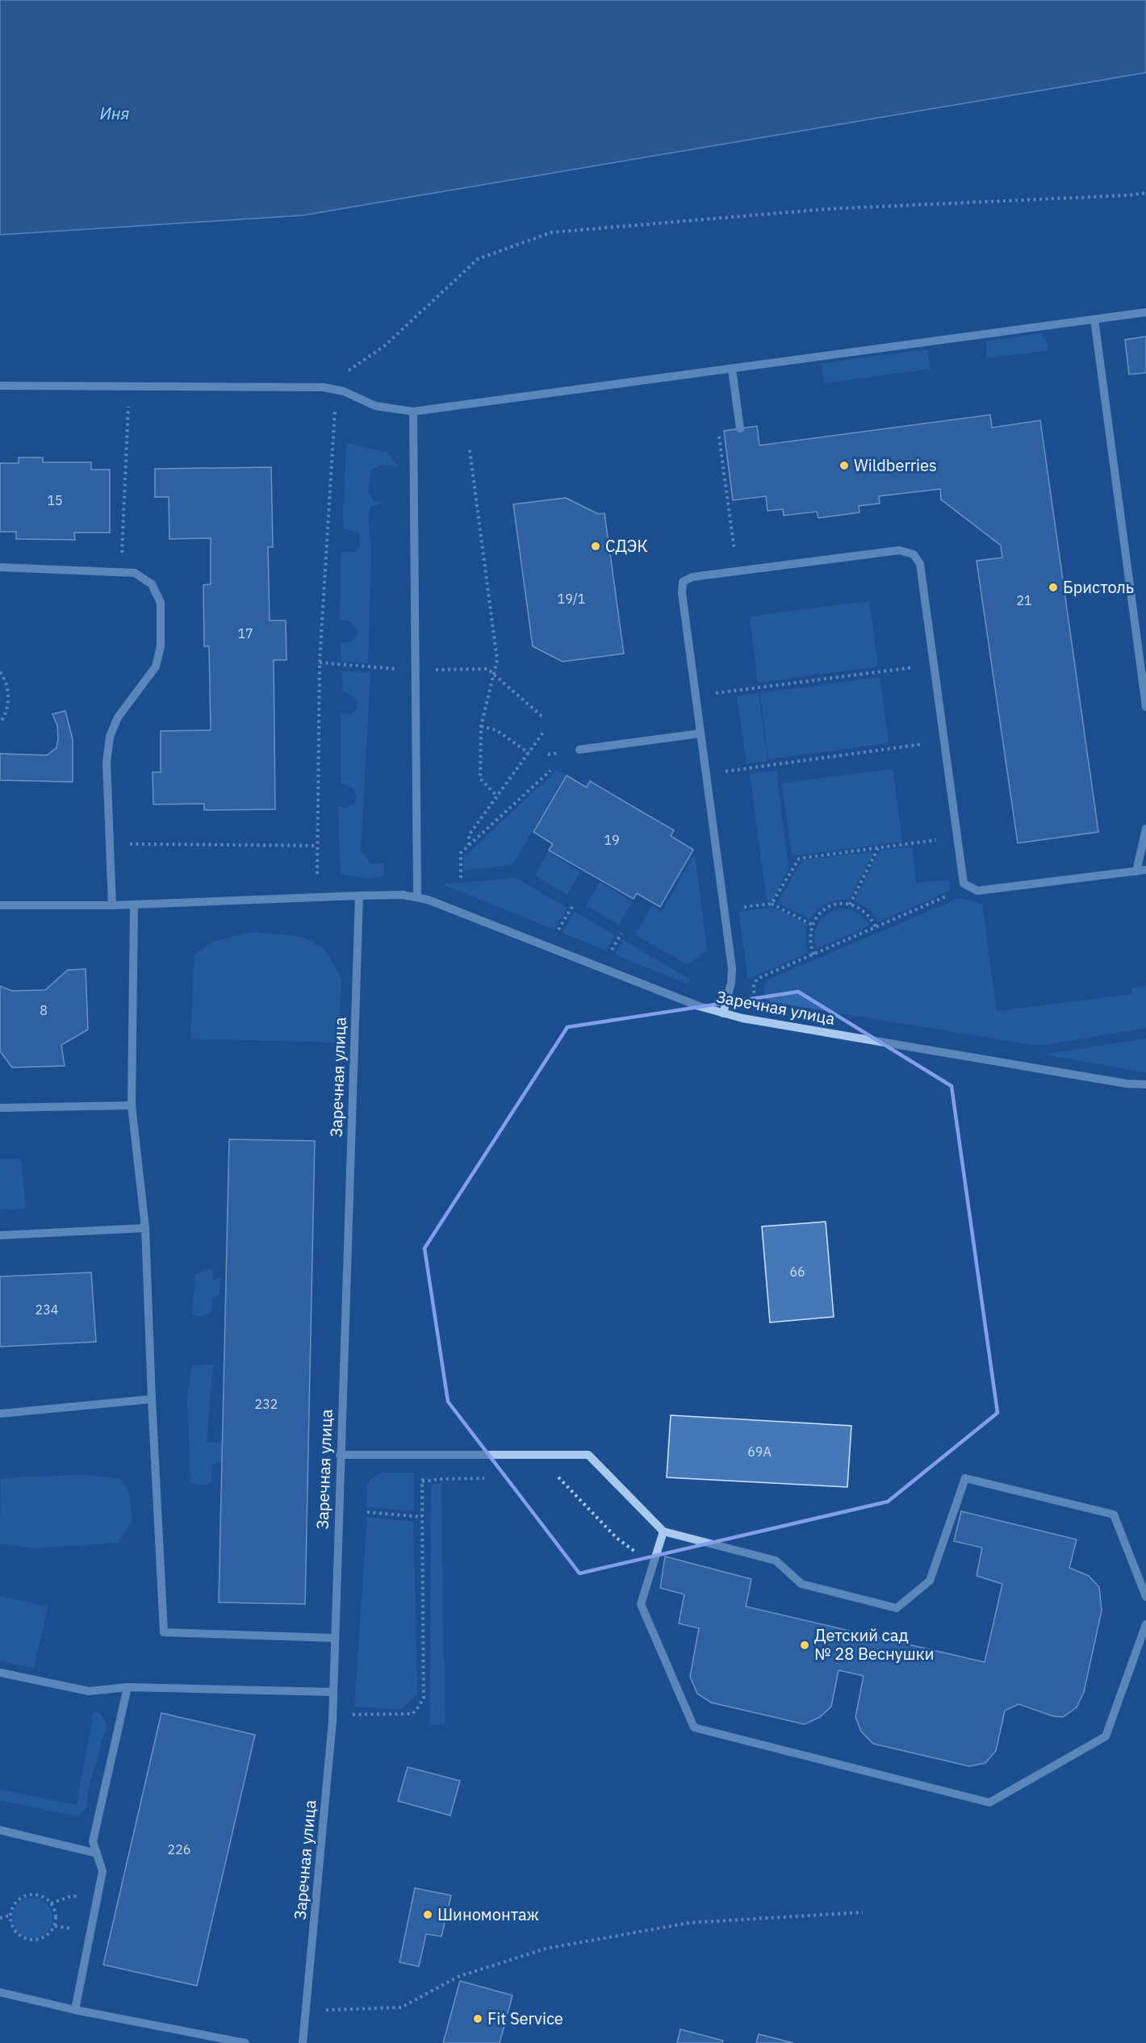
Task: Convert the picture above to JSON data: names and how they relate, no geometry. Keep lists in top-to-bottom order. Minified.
{"streets":{"street":["Заречная улица"]},"water":["Иня"],"places":["Wildberries","СДЭК","Бристоль","Детский сад № 28 Веснушки","Шиномонтаж","Fit Service"],"house_numbers":["15","19/1","21","17","19","8","66","234","232","69А","226"]}
